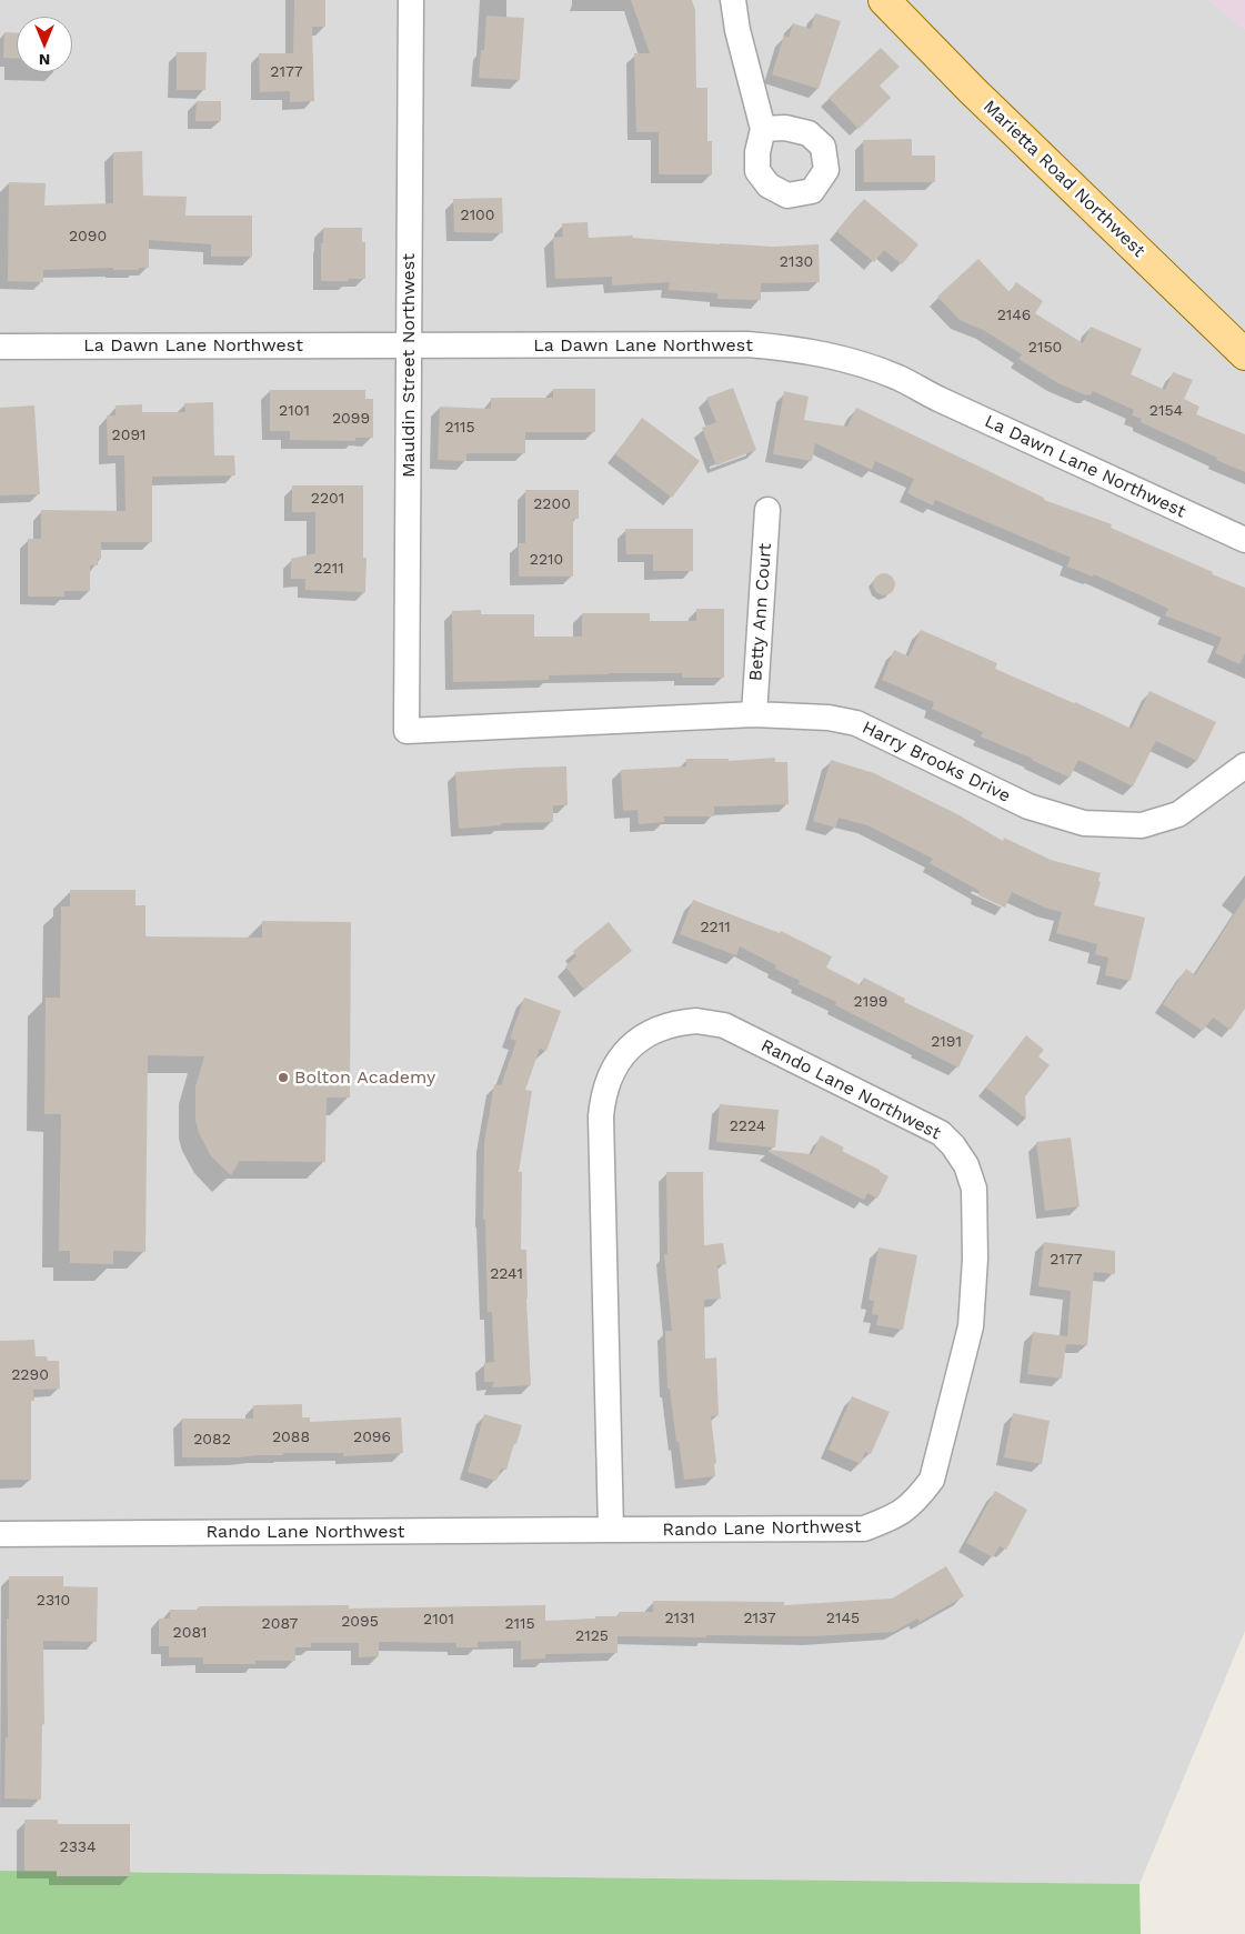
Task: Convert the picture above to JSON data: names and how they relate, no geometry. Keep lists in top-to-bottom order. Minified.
{"streets":{"main road":["Marietta Road Northwest"],"street":["La Dawn Lane Northwest","Mauldin Street Northwest","Betty Ann Court","Harry Brooks Drive","Rando Lane Northwest"]},"crossings":[["La Dawn Lane Northwest","Mauldin Street Northwest"],["Mauldin Street Northwest","Harry Brooks Drive"],["Betty Ann Court","Harry Brooks Drive"]],"places":["Bolton Academy"],"house_numbers":["2177","2100","2090","2130","2146","2150","2101","2154","2099","2115","2091","2201","2200","2210","2211","2211","2199","2191","2224","2177","2241","2290","2088","2096","2082","2310","2131","2137","2145","2101","2095","2087","2115","2081","2125","2334"],"north":"bottom"}
